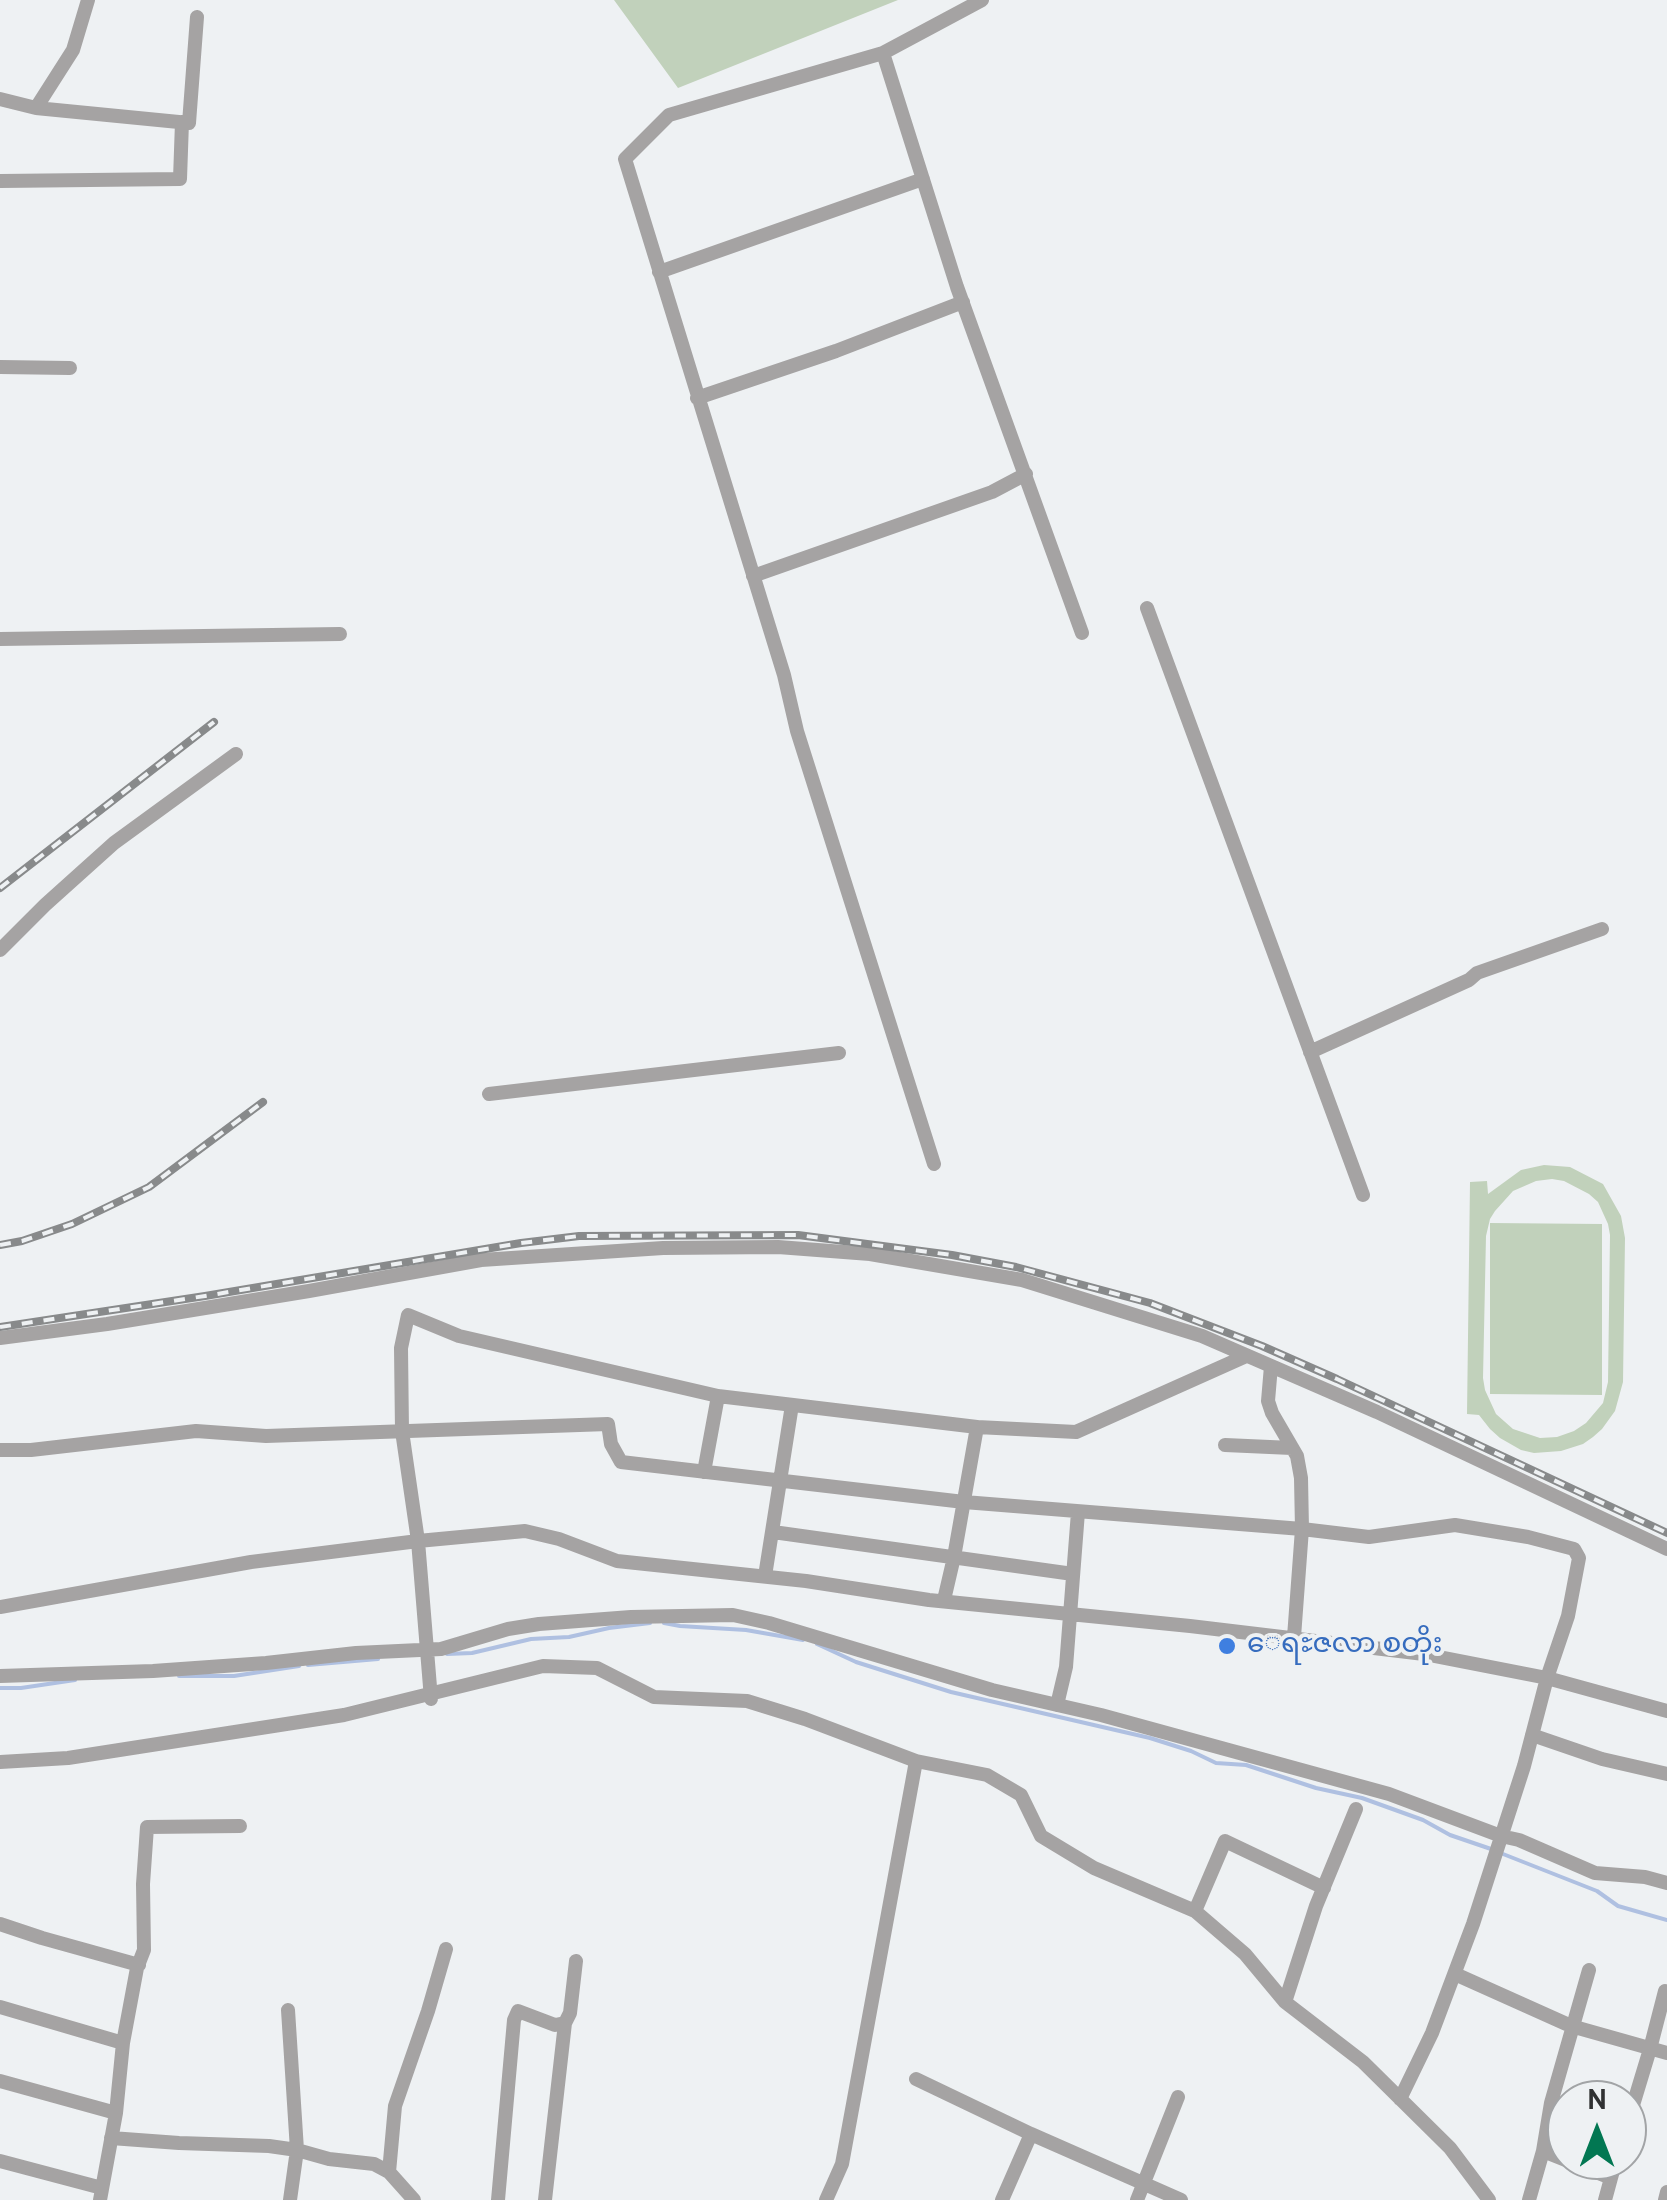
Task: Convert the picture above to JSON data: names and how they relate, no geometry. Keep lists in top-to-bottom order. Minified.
{"places":["ေရႊဇလာ စတိုး"],"north":"top"}
